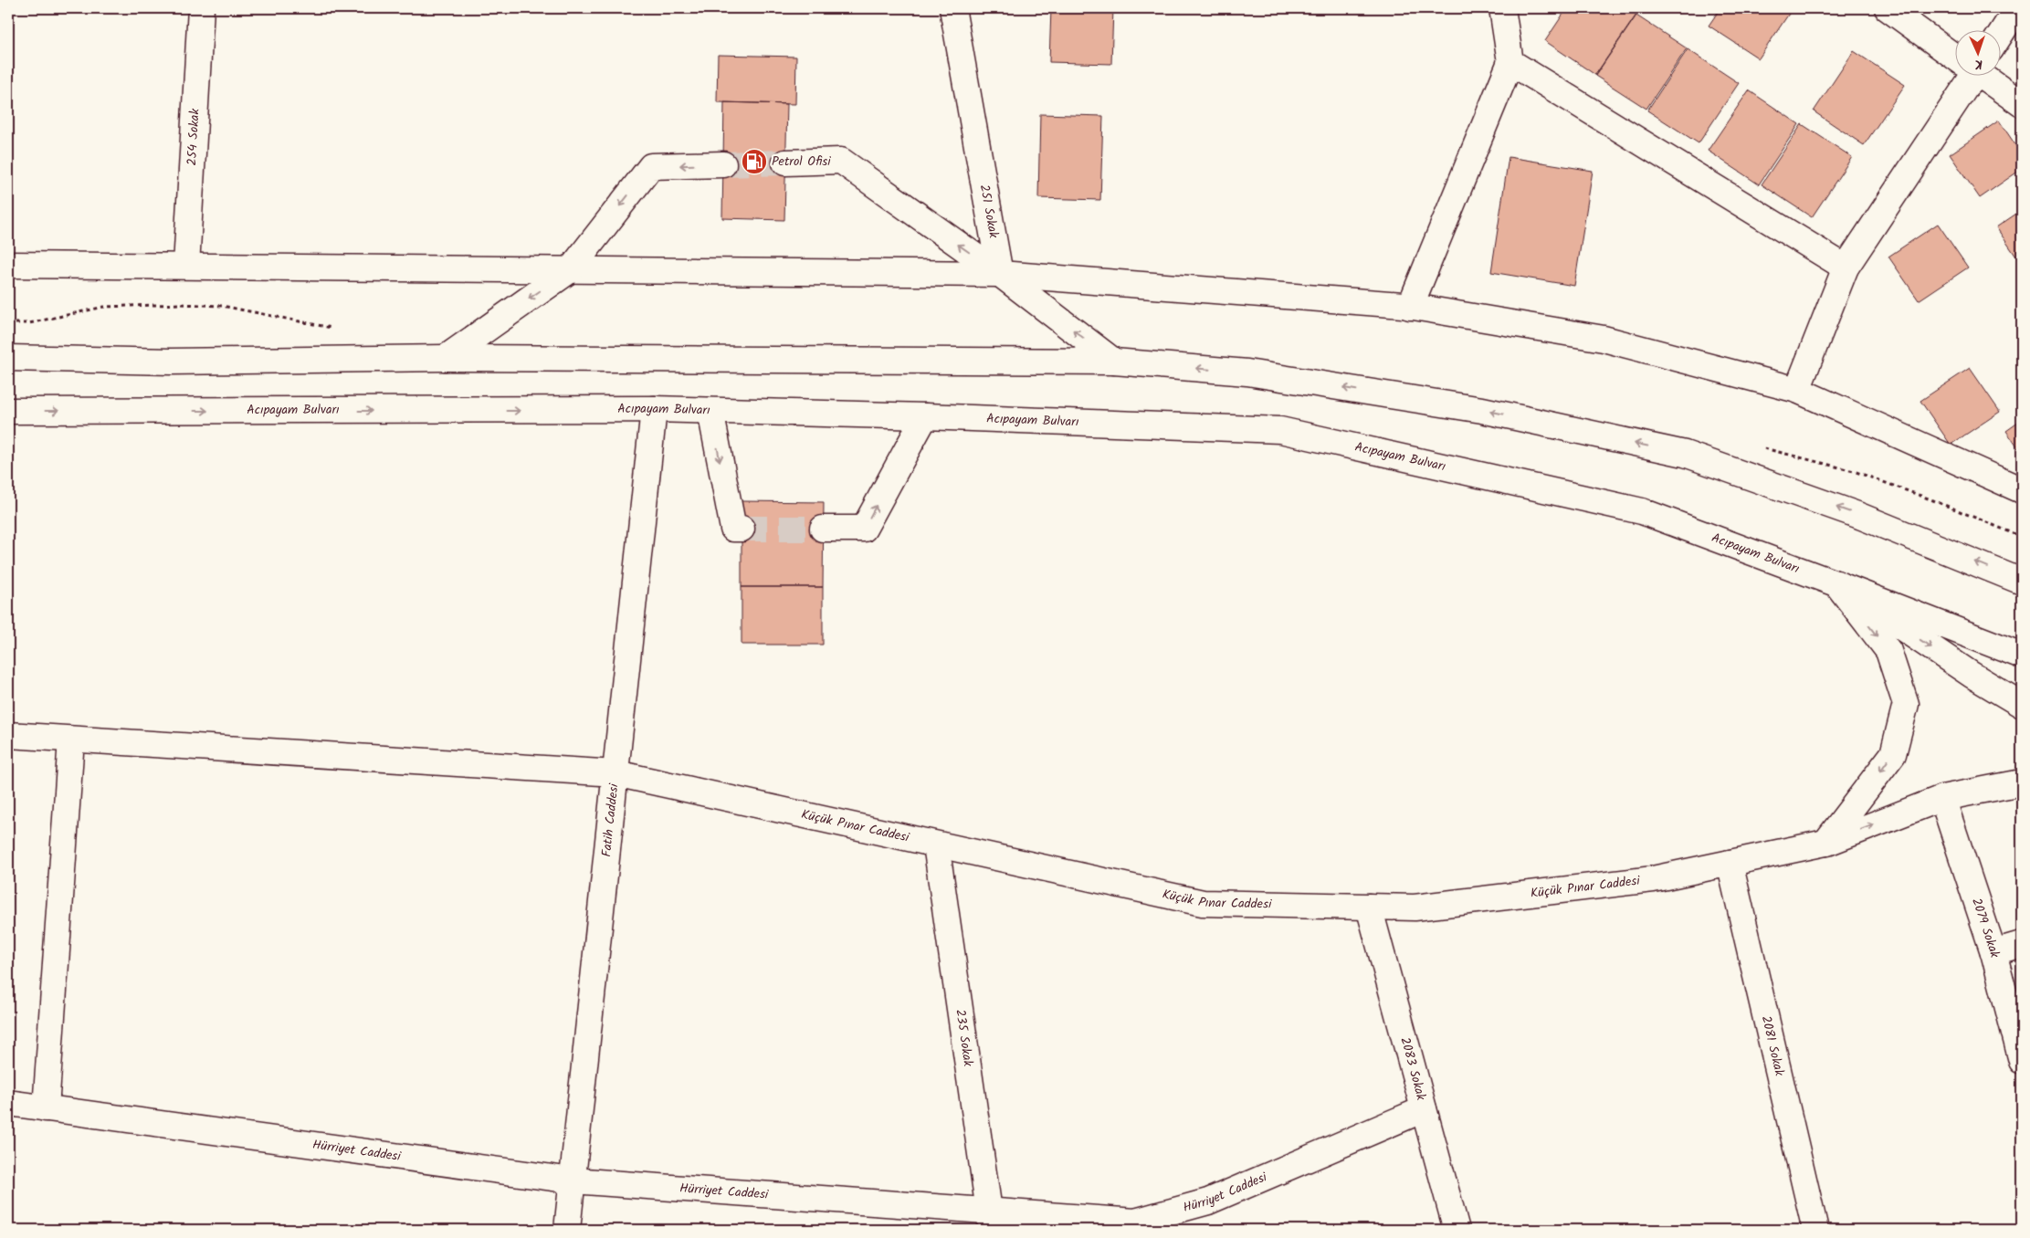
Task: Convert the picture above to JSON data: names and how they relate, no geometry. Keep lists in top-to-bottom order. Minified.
{"streets":{"street":["254 Sokak","251 Sokak","Acıpayam Bulvarı","Fatih Caddesi","Küçük Pınar Caddesi","2079 Sokak","235 Sokak","2081 Sokak","2083 Sokak","Hürriyet Caddesi"]},"crossings":[["Acıpayam Bulvarı","Fatih Caddesi"],["Fatih Caddesi","Küçük Pınar Caddesi"],["Fatih Caddesi","Hürriyet Caddesi"],["Küçük Pınar Caddesi","2079 Sokak"],["Küçük Pınar Caddesi","235 Sokak"],["Küçük Pınar Caddesi","2081 Sokak"],["Küçük Pınar Caddesi","2083 Sokak"],["235 Sokak","Hürriyet Caddesi"],["2083 Sokak","Hürriyet Caddesi"]],"places":{"fuel station":["Petrol Ofisi"]},"north":"bottom"}
